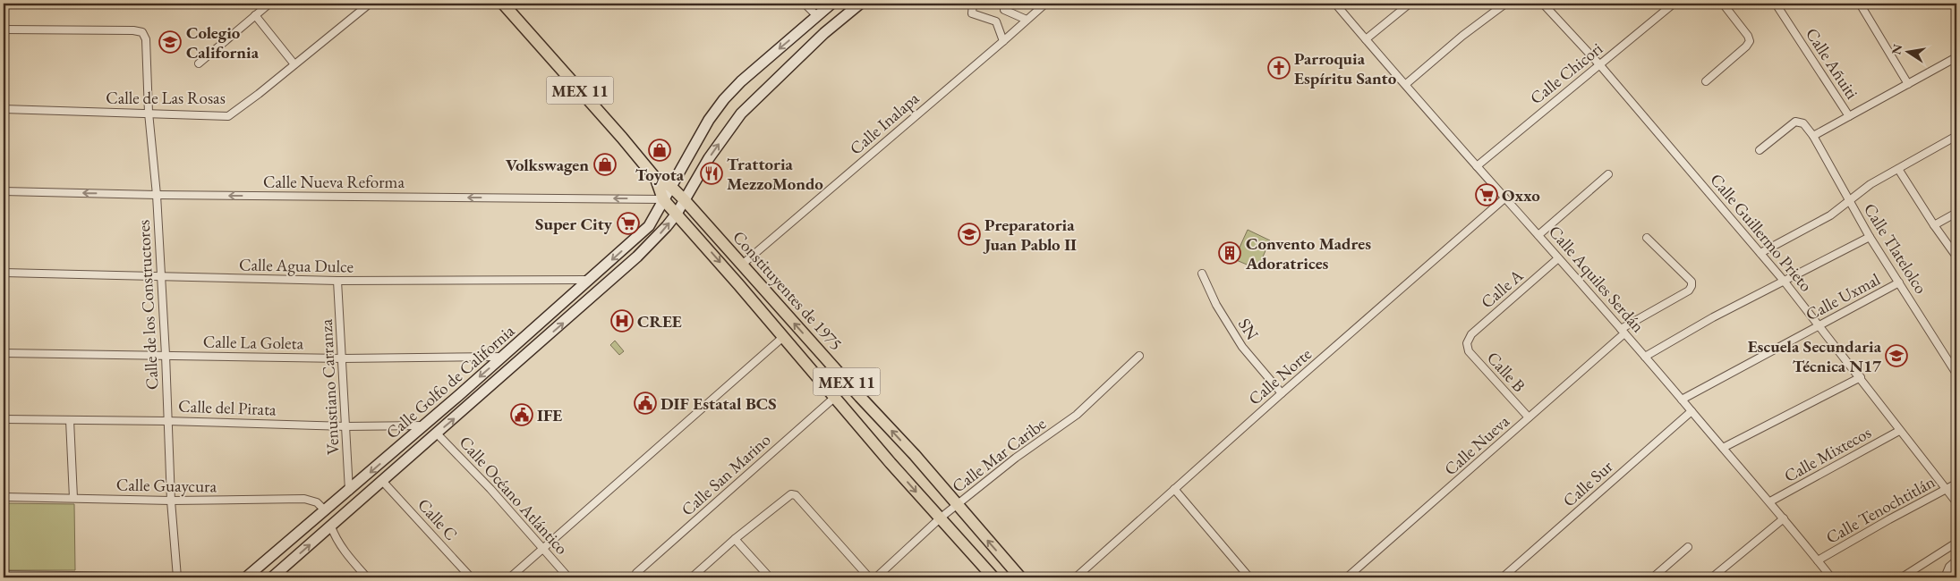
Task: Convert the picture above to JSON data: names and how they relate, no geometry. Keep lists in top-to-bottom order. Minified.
{"streets":{"main road":["MEX 11","Constituyentes de 1975"],"street":["Calle Añuiti","Calle Chicori","Calle de Las Rosas","Calle Inalapa","Calle Nueva Reforma","Calle Guillermo Prieto","Calle Tlatelolco","Calle Agua Dulce","Calle Aquiles Serdán","Calle A","Calle Uxmal","Calle de los Constructores","SN","Calle La Goleta","Calle B","Calle Norte","Calle Golfo de California","Venustiano Carranza","Calle del Pirata","Calle Nueva","Calle Mixtecos","Calle Mar Caribe","Calle San Marino","Calle Sur","Calle Guaycura","Calle Océano Atlántico","Calle Tenochtitlán","Calle C"]},"crossings":[["Calle Chicori","Calle Guillermo Prieto"],["Calle Chicori","Calle Aquiles Serdán"],["MEX 11","Calle Nueva Reforma"],["MEX 11","Constituyentes de 1975"],["MEX 11","Calle Golfo de California"],["Calle de Las Rosas","Calle de los Constructores"],["Calle Inalapa","Constituyentes de 1975"],["Calle Nueva Reforma","Calle de los Constructores"],["Calle Nueva Reforma","Calle Golfo de California"],["Calle Guillermo Prieto","Calle Uxmal"],["Calle Guillermo Prieto","Calle Mixtecos"],["Calle Guillermo Prieto","Calle Tenochtitlán"],["Calle Tlatelolco","Calle Uxmal"],["Calle Agua Dulce","Calle de los Constructores"],["Calle Agua Dulce","Calle Golfo de California"],["Calle Agua Dulce","Venustiano Carranza"],["Calle Aquiles Serdán","Calle A"],["Calle Aquiles Serdán","Calle Uxmal"],["Calle Aquiles Serdán","Calle Norte"],["Calle Aquiles Serdán","Calle Nueva"],["Calle Aquiles Serdán","Calle Mixtecos"],["Calle Aquiles Serdán","Calle Sur"],["Calle Aquiles Serdán","Calle Tenochtitlán"],["Calle A","Calle B"],["Constituyentes de 1975","Calle Golfo de California"],["Constituyentes de 1975","Calle Mar Caribe"],["Constituyentes de 1975","Calle San Marino"],["Calle de los Constructores","Calle La Goleta"],["Calle de los Constructores","Calle del Pirata"],["Calle de los Constructores","Calle Guaycura"],["SN","Calle Norte"],["Calle La Goleta","Calle Golfo de California"],["Calle La Goleta","Venustiano Carranza"],["Calle B","Calle Nueva"],["Calle Golfo de California","Venustiano Carranza"],["Calle Golfo de California","Calle del Pirata"],["Calle Golfo de California","Calle Guaycura"],["Calle Golfo de California","Calle Océano Atlántico"],["Calle Golfo de California","Calle C"],["Venustiano Carranza","Calle del Pirata"]],"one_way":["Calle Nueva Reforma"],"places":{"school or university":["Colegio California","Preparatoria Juan Pablo II","Escuela Secundaria Técnica N17"],"church":["Parroquia Espíritu Santo"],"shop":["Toyota","Volkswagen"],"restaurant":["Trattoria MezzoMondo"],"supermarket":["Oxxo","Super City"],"building":["Convento Madres Adoratrices"],"hospital":["CREE"],"public building":["DIF Estatal BCS","IFE"]},"north":"left"}
